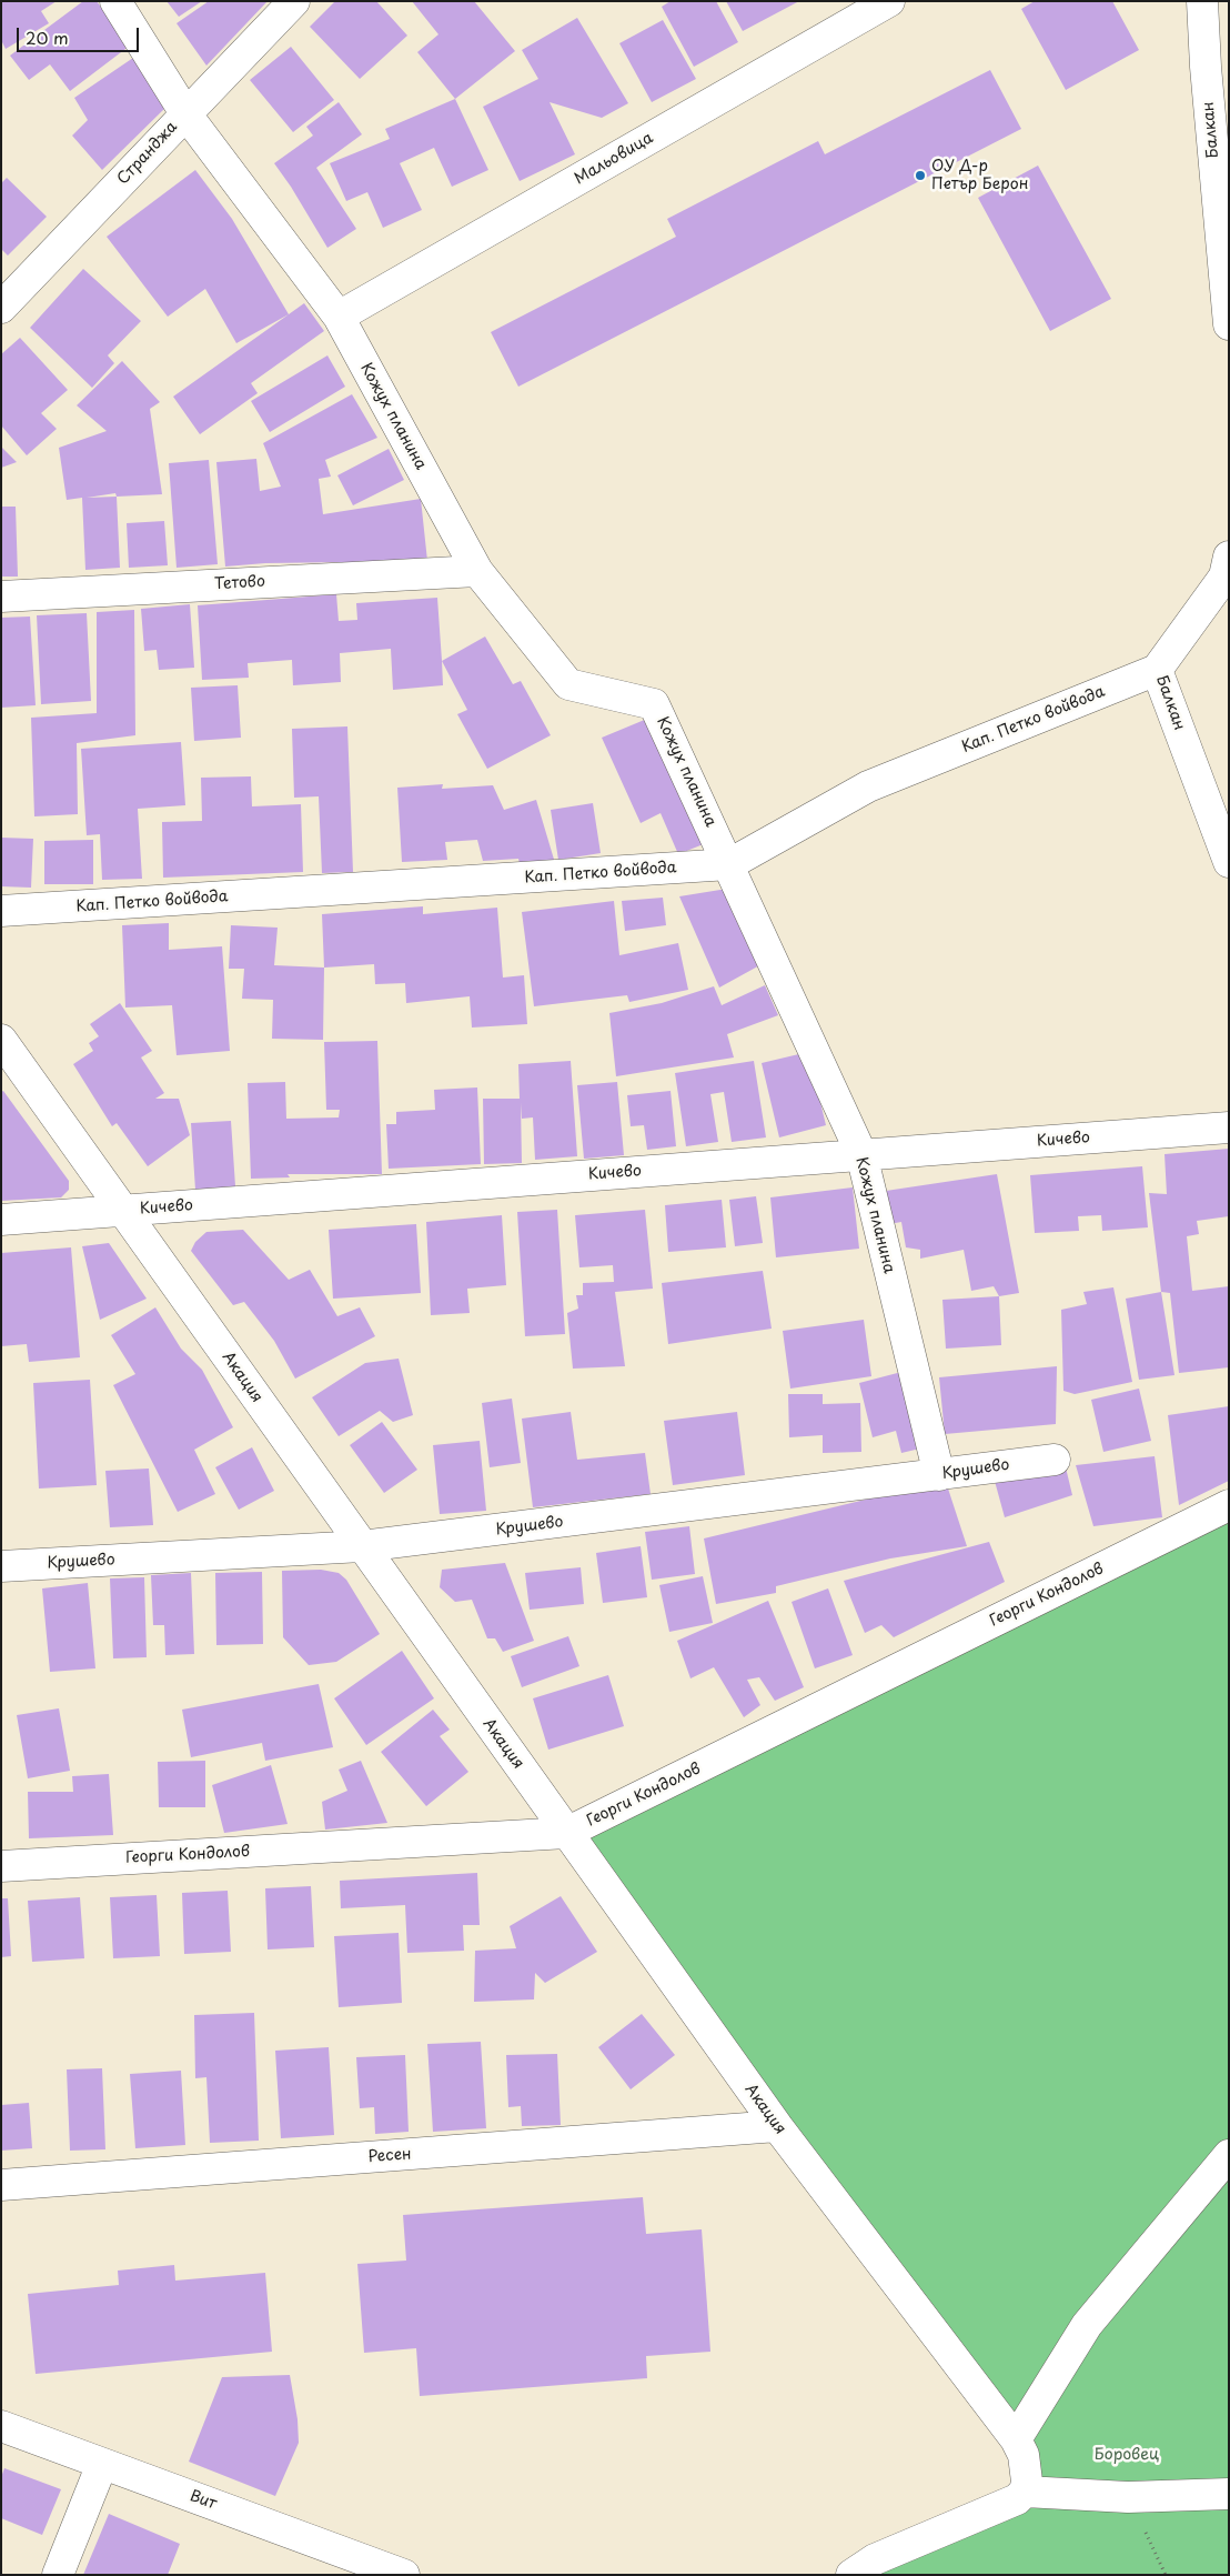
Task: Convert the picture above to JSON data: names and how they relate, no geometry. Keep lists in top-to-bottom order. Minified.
{"streets":{"street":["Балкан","Странджа","Мальовица","Кожух планина","Тетово","Кап. Петко войвода","Кичево","Акация","Крушево","Георги Кондолов","Ресен","Вит"]},"crossings":[["Балкан","Кап. Петко войвода"],["Странджа","Кожух планина"],["Мальовица","Кожух планина"],["Кожух планина","Тетово"],["Кожух планина","Кап. Петко войвода"],["Кожух планина","Кичево"],["Кожух планина","Крушево"],["Кичево","Акация"],["Акация","Крушево"],["Акация","Георги Кондолов"],["Акация","Ресен"]],"parks":["Боровец"],"places":["ОУ Д-р Петър Берон"],"scale_bar":"20 m"}
